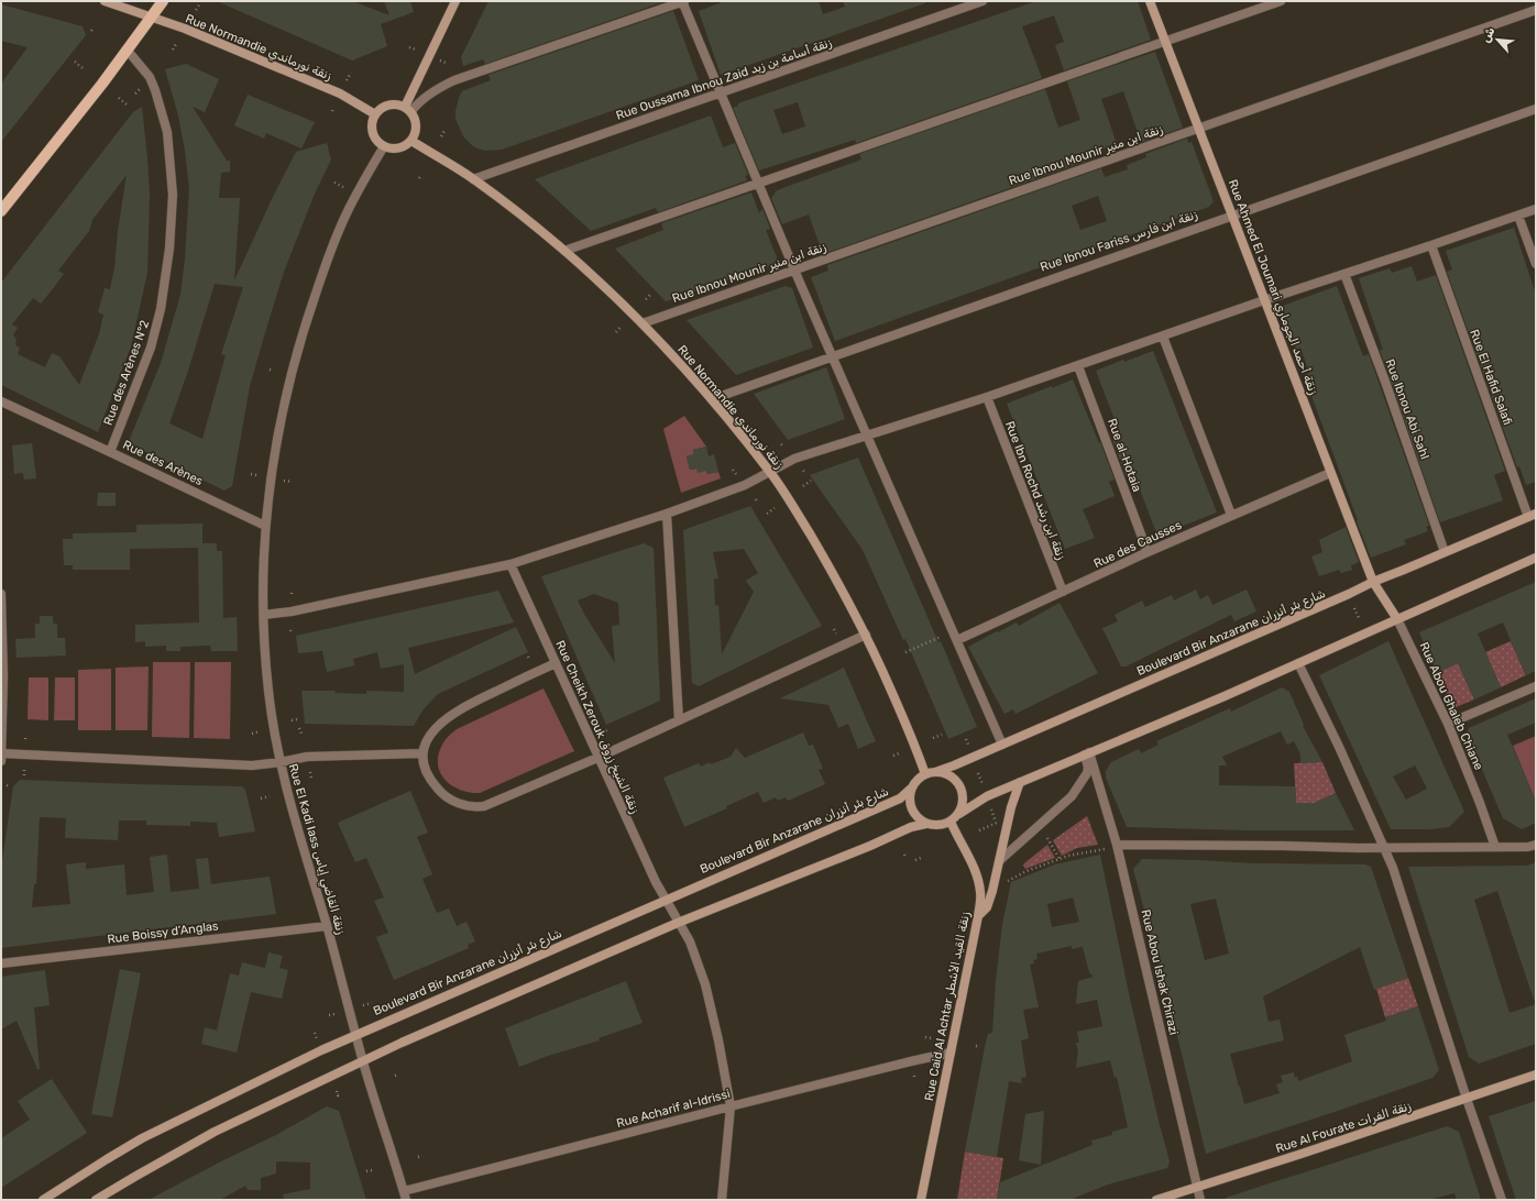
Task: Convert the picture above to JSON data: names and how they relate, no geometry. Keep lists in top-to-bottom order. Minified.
{"streets":{"main road":["Rue Normandie زنقة نورماندي","Rue Ahmed El Joumari زنقة أحمد الجوماري","Boulevard Bir Anzarane شارع بئر أنزران","Rue Abou Ghaleb Chiane","Rue Caid Al Achtar زنقة القيد الأشطر","Rue Al Fourate زنقة الفرات"],"street":["Rue Oussama Ibnou Zaid زنقة أسامة بن زيد","Rue Ibnou Mounir زنقة ابن منير","Rue Ibnou Fariss زنقة ابن فارس","Rue des Arènes N°2","Rue El Hafid Salafi","Rue Ibnou Abi Sahl","Rue al-Hotaia","Rue des Arènes","Rue Ibn Rochd زنقة ابن رشد","Rue des Causses","Rue Cheikh Zerouk زنقة الشيخ زروق","Rue El Kadi Iass زنقة القاضي إياس","Rue Boissy d’Anglas","Rue Abou Ishak Chirazi","Rue Acharif al-Idrissi"]},"crossings":[["Rue Normandie زنقة نورماندي","Rue Oussama Ibnou Zaid زنقة أسامة بن زيد"],["Rue Normandie زنقة نورماندي","Rue Ibnou Mounir زنقة ابن منير"],["Rue Normandie زنقة نورماندي","Rue Ibnou Fariss زنقة ابن فارس"],["Rue Normandie زنقة نورماندي","Boulevard Bir Anzarane شارع بئر أنزران"],["Rue Normandie زنقة نورماندي","Rue El Kadi Iass زنقة القاضي إياس"],["Rue Normandie زنقة نورماندي","Rue Caid Al Achtar زنقة القيد الأشطر"],["Rue Ibnou Mounir زنقة ابن منير","Rue Ahmed El Joumari زنقة أحمد الجوماري"],["Rue Ibnou Fariss زنقة ابن فارس","Rue Ahmed El Joumari زنقة أحمد الجوماري"],["Rue Ahmed El Joumari زنقة أحمد الجوماري","Rue des Causses"],["Rue Ahmed El Joumari زنقة أحمد الجوماري","Boulevard Bir Anzarane شارع بئر أنزران"],["Rue Ahmed El Joumari زنقة أحمد الجوماري","Rue Abou Ghaleb Chiane"],["Rue des Arènes N°2","Rue des Arènes"],["Rue El Hafid Salafi","Boulevard Bir Anzarane شارع بئر أنزران"],["Rue Ibnou Abi Sahl","Boulevard Bir Anzarane شارع بئر أنزران"],["Rue al-Hotaia","Rue des Causses"],["Rue des Arènes","Rue El Kadi Iass زنقة القاضي إياس"],["Rue Ibn Rochd زنقة ابن رشد","Rue des Causses"],["Boulevard Bir Anzarane شارع بئر أنزران","Rue Abou Ghaleb Chiane"],["Boulevard Bir Anzarane شارع بئر أنزران","Rue Cheikh Zerouk زنقة الشيخ زروق"],["Boulevard Bir Anzarane شارع بئر أنزران","Rue El Kadi Iass زنقة القاضي إياس"],["Boulevard Bir Anzarane شارع بئر أنزران","Rue Caid Al Achtar زنقة القيد الأشطر"],["Rue Cheikh Zerouk زنقة الشيخ زروق","Rue Acharif al-Idrissi"],["Rue El Kadi Iass زنقة القاضي إياس","Rue Boissy d’Anglas"],["Rue El Kadi Iass زنقة القاضي إياس","Rue Acharif al-Idrissi"],["Rue Abou Ishak Chirazi","Rue Al Fourate زنقة الفرات"],["Rue Caid Al Achtar زنقة القيد الأشطر","Rue Acharif al-Idrissi"]],"north":"top left"}
